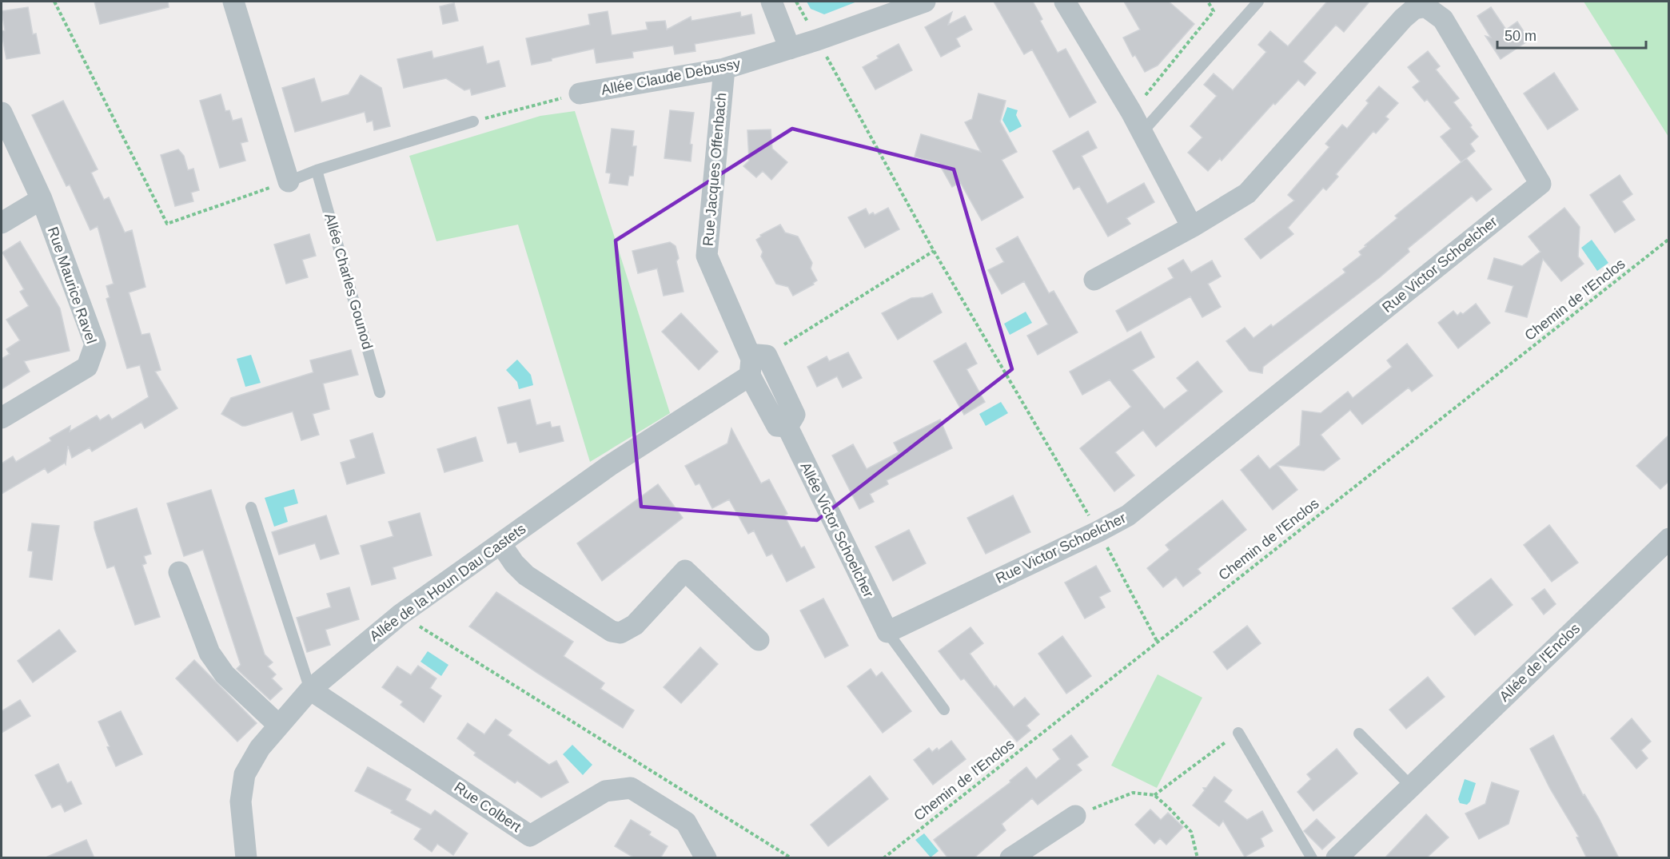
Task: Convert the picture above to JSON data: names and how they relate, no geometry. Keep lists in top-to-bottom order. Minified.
{"streets":{"street":["Allée Claude Debussy","Rue Jacques Offenbach","Rue Victor Schoelcher","Rue Maurice Ravel","Allée Victor Schoelcher","Allée de la Houn Dau Castets","Allée de l'Enclos","Rue Colbert"],"lane":["Allée Charles Gounod"],"path":["Chemin de l'Enclos"]},"crossings":[["Allée Claude Debussy","Rue Jacques Offenbach"],["Rue Jacques Offenbach","Allée Victor Schoelcher"],["Rue Jacques Offenbach","Allée de la Houn Dau Castets"],["Rue Victor Schoelcher","Allée Victor Schoelcher"],["Allée Victor Schoelcher","Allée de la Houn Dau Castets"],["Allée de la Houn Dau Castets","Rue Colbert"]],"scale_bar":"50 m"}
